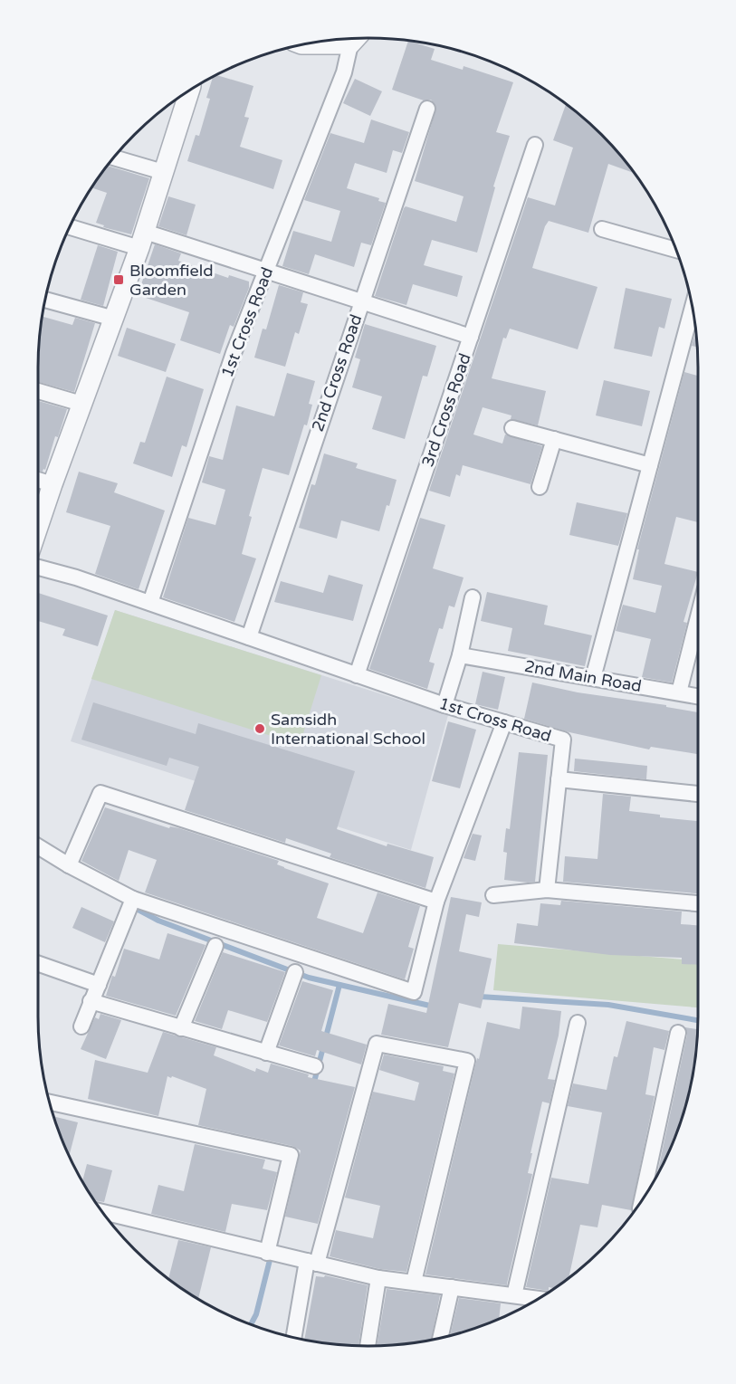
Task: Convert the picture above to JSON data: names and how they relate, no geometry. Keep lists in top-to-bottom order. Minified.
{"streets":{"street":["1st Cross Road","2nd Cross Road","3rd Cross Road","2nd Main Road"]},"crossings":[["1st Cross Road","2nd Cross Road"],["1st Cross Road","3rd Cross Road"]],"places":{"transit":["Bloomfield Garden"],"other":["Samsidh International School"]}}
